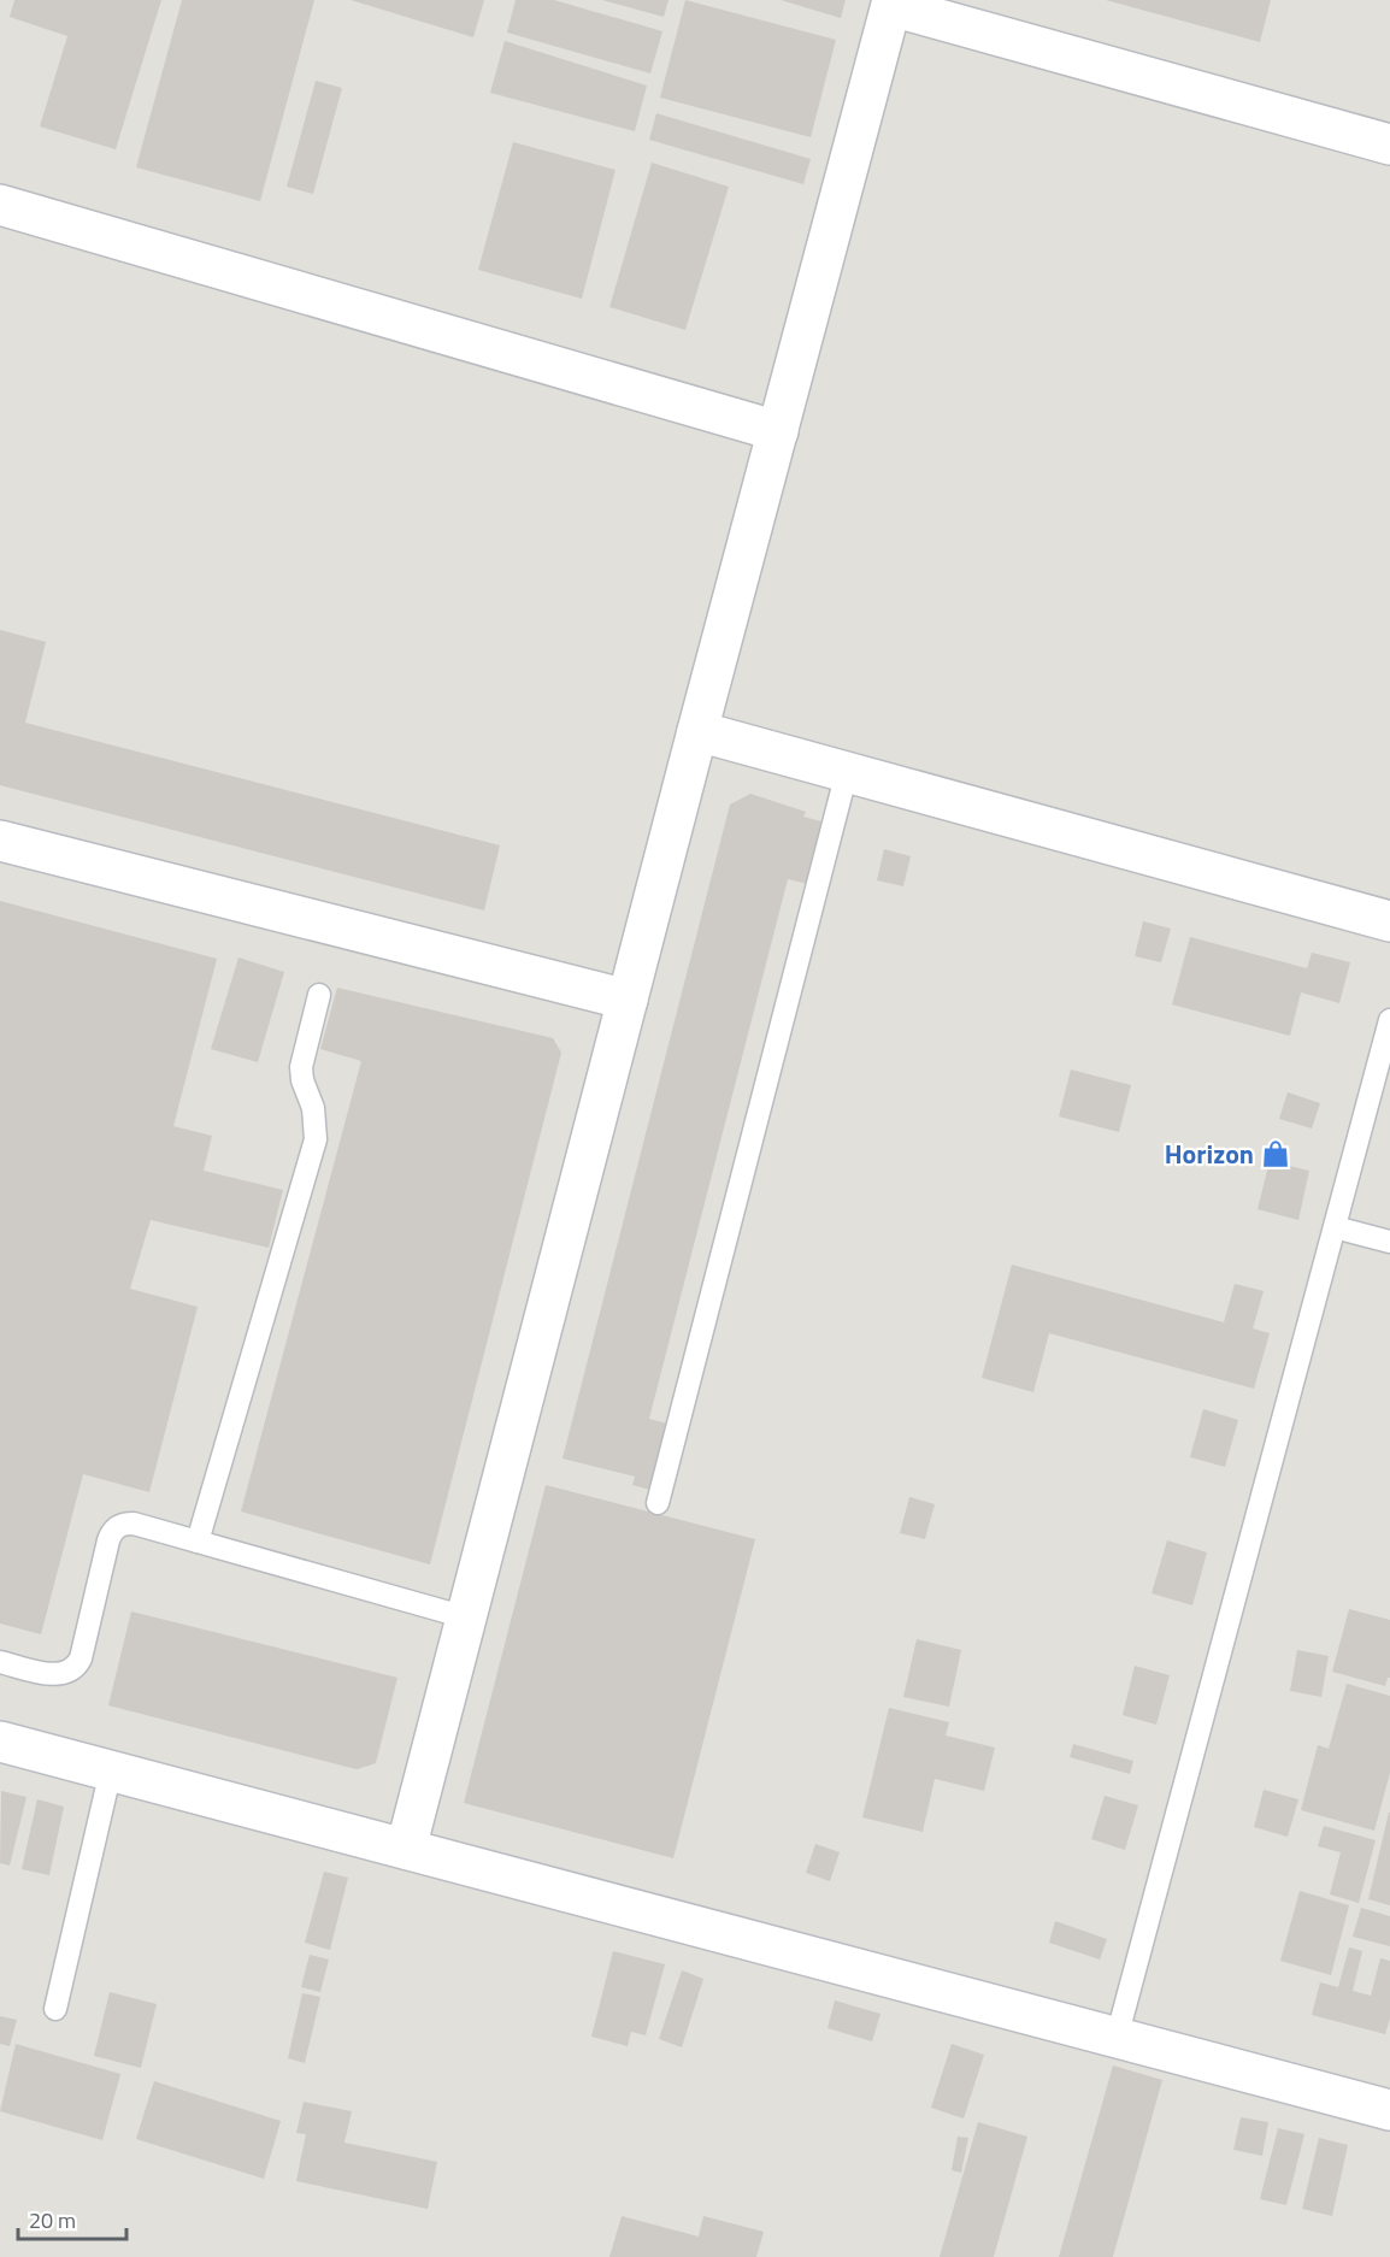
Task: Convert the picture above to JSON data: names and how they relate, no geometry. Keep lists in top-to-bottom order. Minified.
{"places":{"shop":["Horizon"]},"scale_bar":"20 m"}
